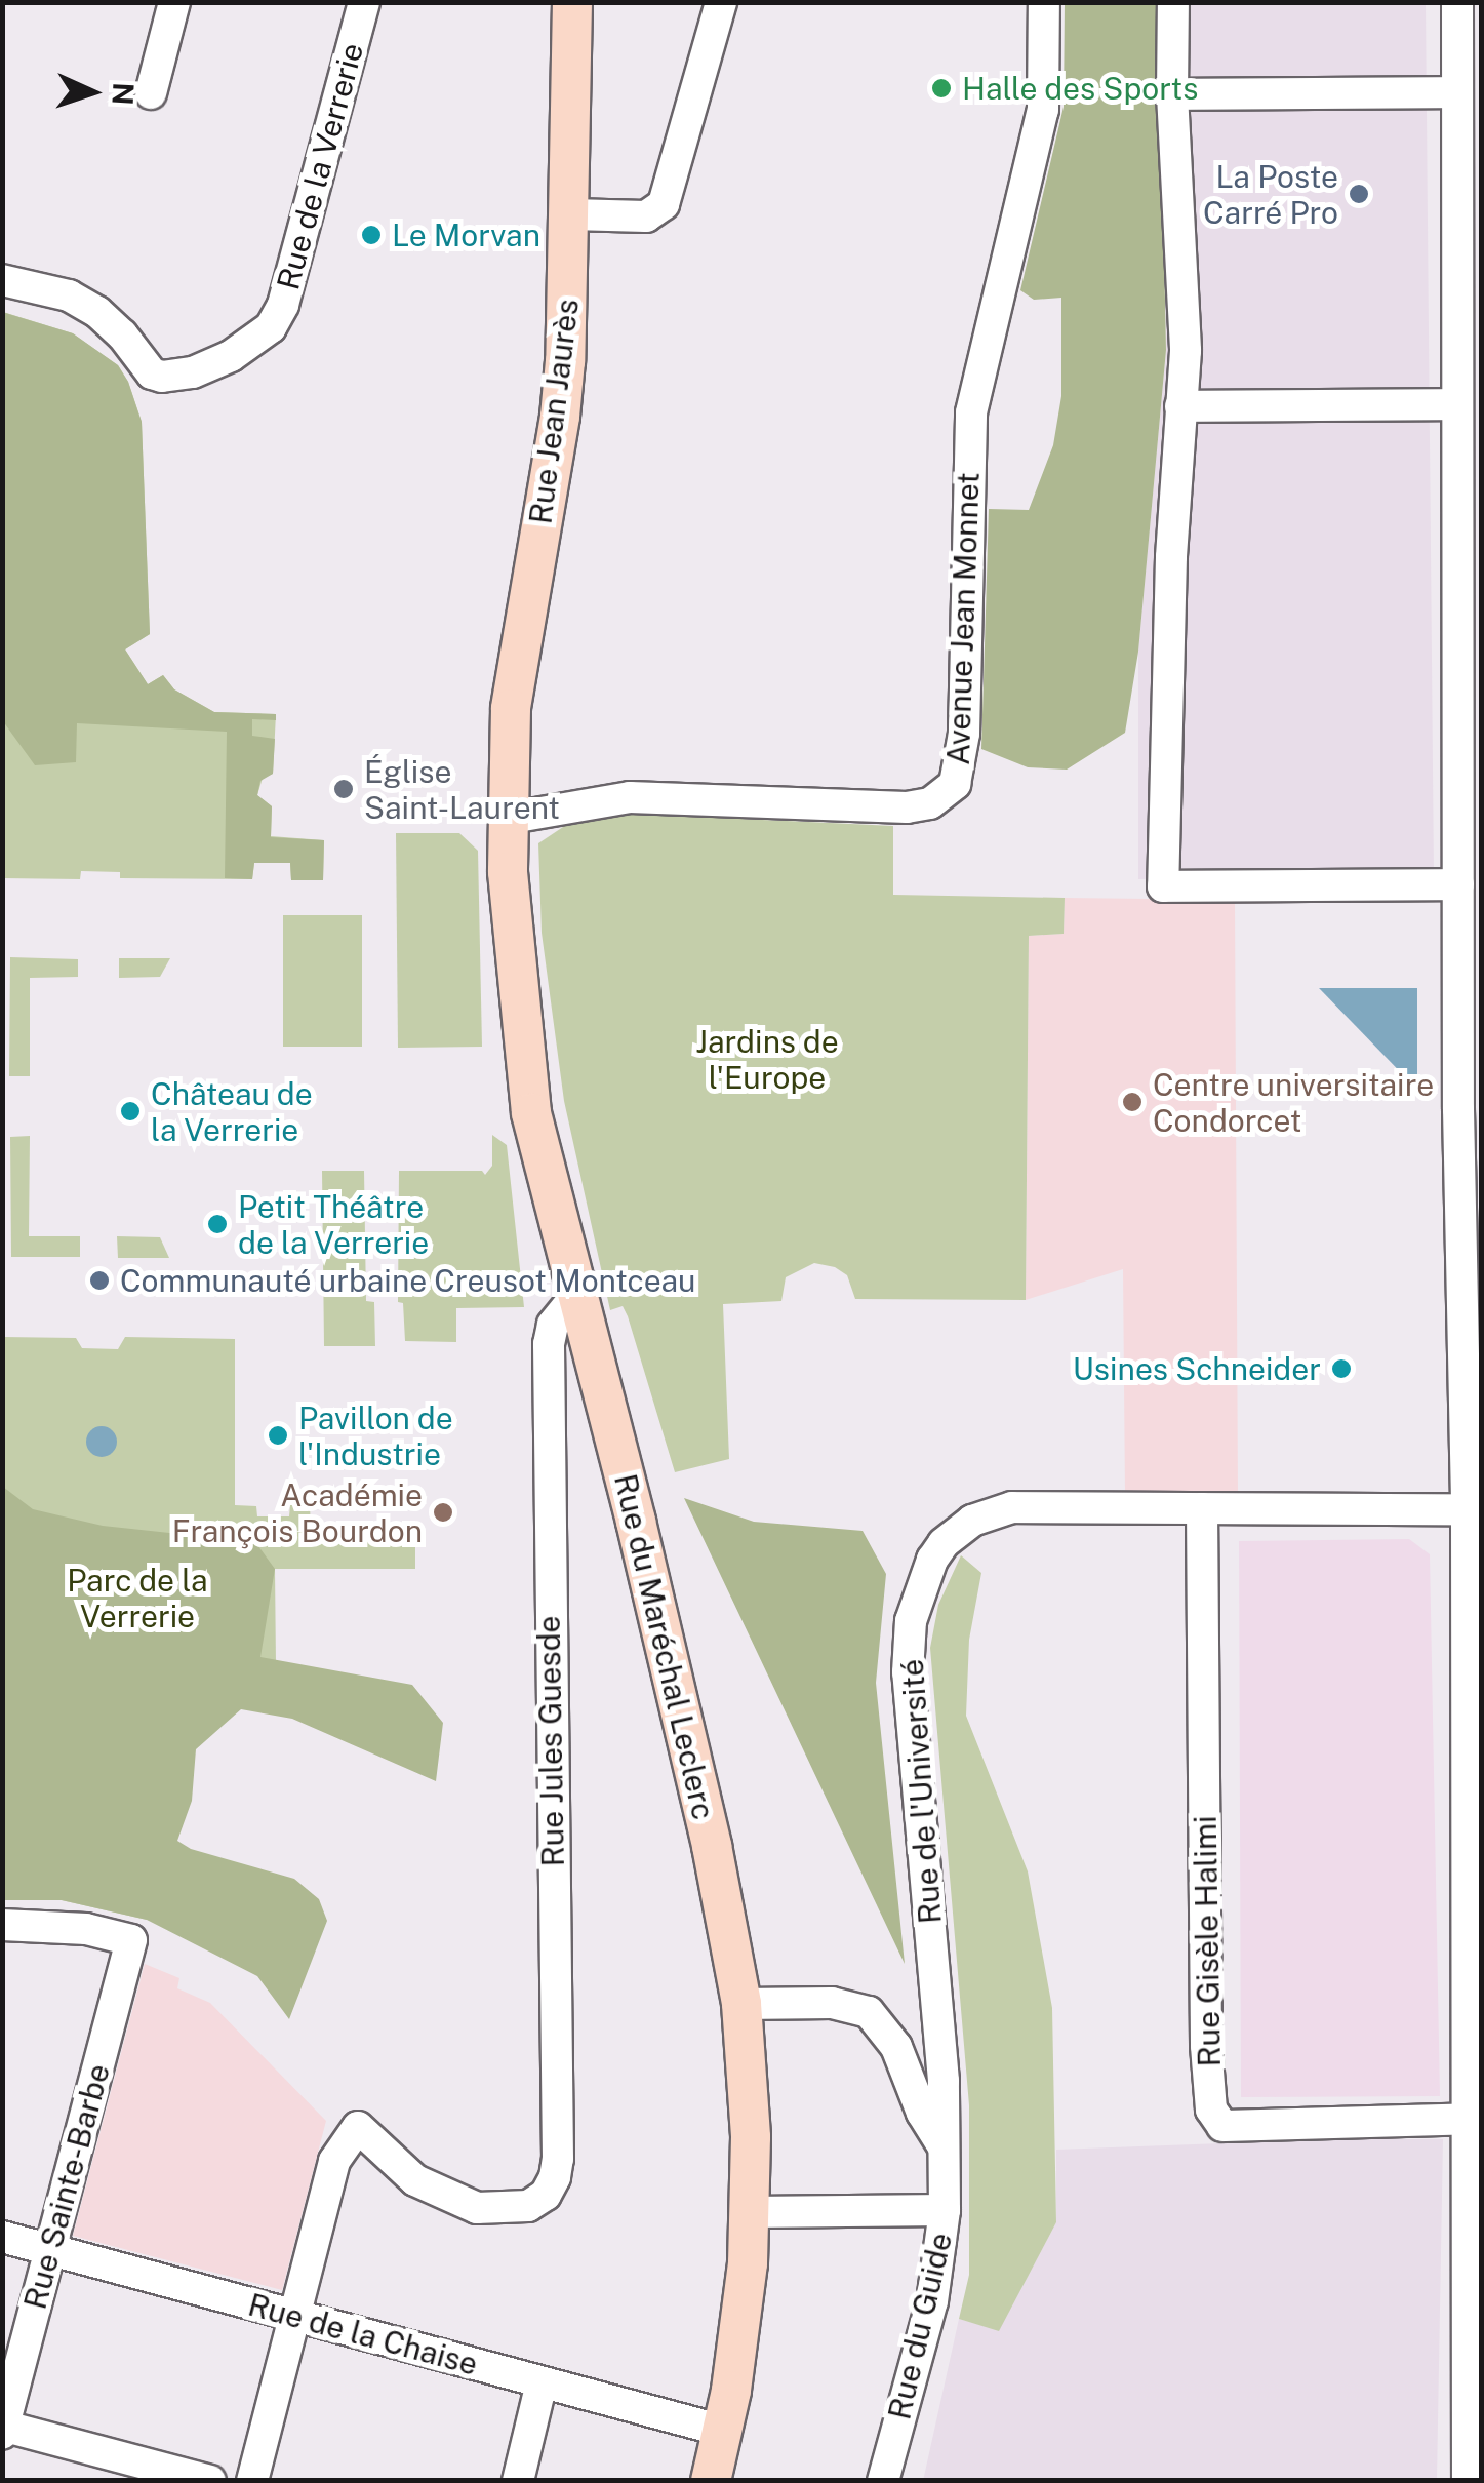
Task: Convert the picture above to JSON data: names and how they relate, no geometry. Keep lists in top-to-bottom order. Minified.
{"streets":{"main road":["Rue Jean Jaurès","Rue du Maréchal Leclerc"],"street":["Rue de la Verrerie","Avenue Jean Monnet","Rue Jules Guesde","Rue de l'Université","Rue Gisèle Halimi","Rue Sainte-Barbe","Rue du Guide","Rue de la Chaise"]},"crossings":[["Rue Jean Jaurès","Avenue Jean Monnet"],["Rue Jean Jaurès","Rue du Maréchal Leclerc"],["Avenue Jean Monnet","Rue du Maréchal Leclerc"],["Rue du Maréchal Leclerc","Rue Jules Guesde"],["Rue du Maréchal Leclerc","Rue de la Chaise"],["Rue Jules Guesde","Rue de la Chaise"],["Rue de l'Université","Rue Gisèle Halimi"],["Rue de l'Université","Rue du Guide"],["Rue Sainte-Barbe","Rue de la Chaise"]],"parks":["Jardins de l'Europe","Parc de la Verrerie"],"places":["Halle des Sports","La Poste Carré Pro","Le Morvan","Église Saint-Laurent","Centre universitaire Condorcet","Château de la Verrerie","Petit Théâtre de la Verrerie","Communauté urbaine Creusot Montceau","Usines Schneider","Pavillon de l'Industrie","Académie François Bourdon"],"north":"right"}
